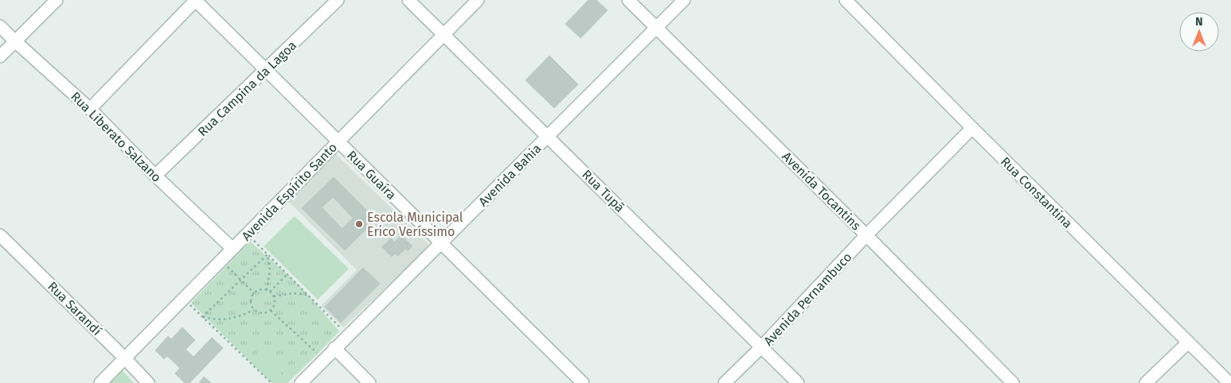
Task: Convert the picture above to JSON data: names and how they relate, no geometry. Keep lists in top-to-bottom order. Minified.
{"streets":{"street":["Rua Campina da Lagoa","Rua Liberato Salzano","Rua Guaíra","Avenida Bahia","Rua Tupã","Avenida Tocantins","Avenida Espírito Santo","Rua Constantina","Avenida Pernambuco","Rua Sarandí"]},"crossings":[["Rua Campina da Lagoa","Rua Liberato Salzano"],["Rua Campina da Lagoa","Rua Guaíra"],["Rua Liberato Salzano","Avenida Espírito Santo"],["Rua Guaíra","Avenida Bahia"],["Rua Guaíra","Avenida Espírito Santo"],["Avenida Bahia","Rua Tupã"],["Avenida Bahia","Avenida Tocantins"],["Rua Tupã","Avenida Espírito Santo"],["Rua Tupã","Avenida Pernambuco"],["Avenida Tocantins","Avenida Pernambuco"],["Avenida Espírito Santo","Rua Sarandí"],["Rua Constantina","Avenida Pernambuco"]],"places":["Escola Municipal Erico Veríssimo"],"north":"top"}
